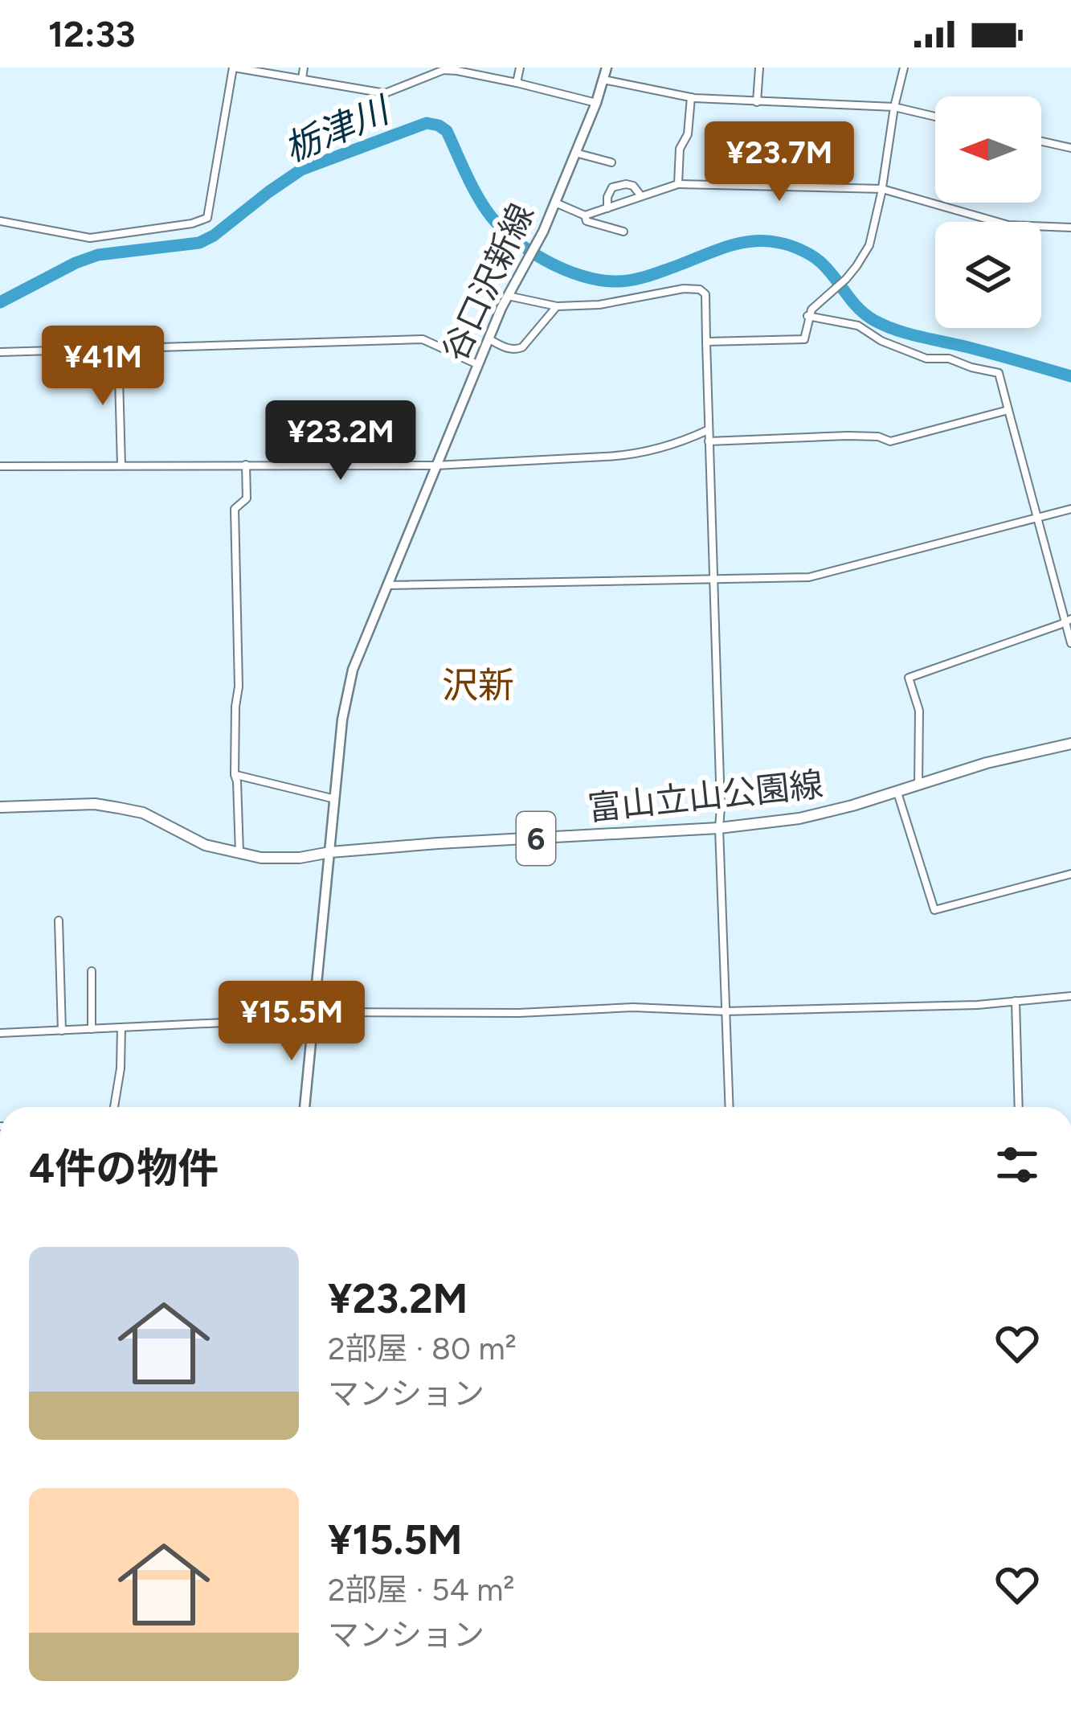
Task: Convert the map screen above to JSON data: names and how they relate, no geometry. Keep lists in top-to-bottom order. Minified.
{"streets":{"main road":["谷口沢新線","富山立山公園線","6"]},"crossings":[["谷口沢新線","富山立山公園線"]],"districts":["沢新"],"water":["栃津川"],"north":"left","page":{"status":"12:33","price":["¥23.7M","¥41M","¥23.2M","¥15.5M"],"heading":"4件の物件","list":[{"name":"¥23.2M","note":"2部屋 · 80 m² · マンション"},{"name":"¥15.5M","note":"2部屋 · 54 m² · マンション"}]}}
